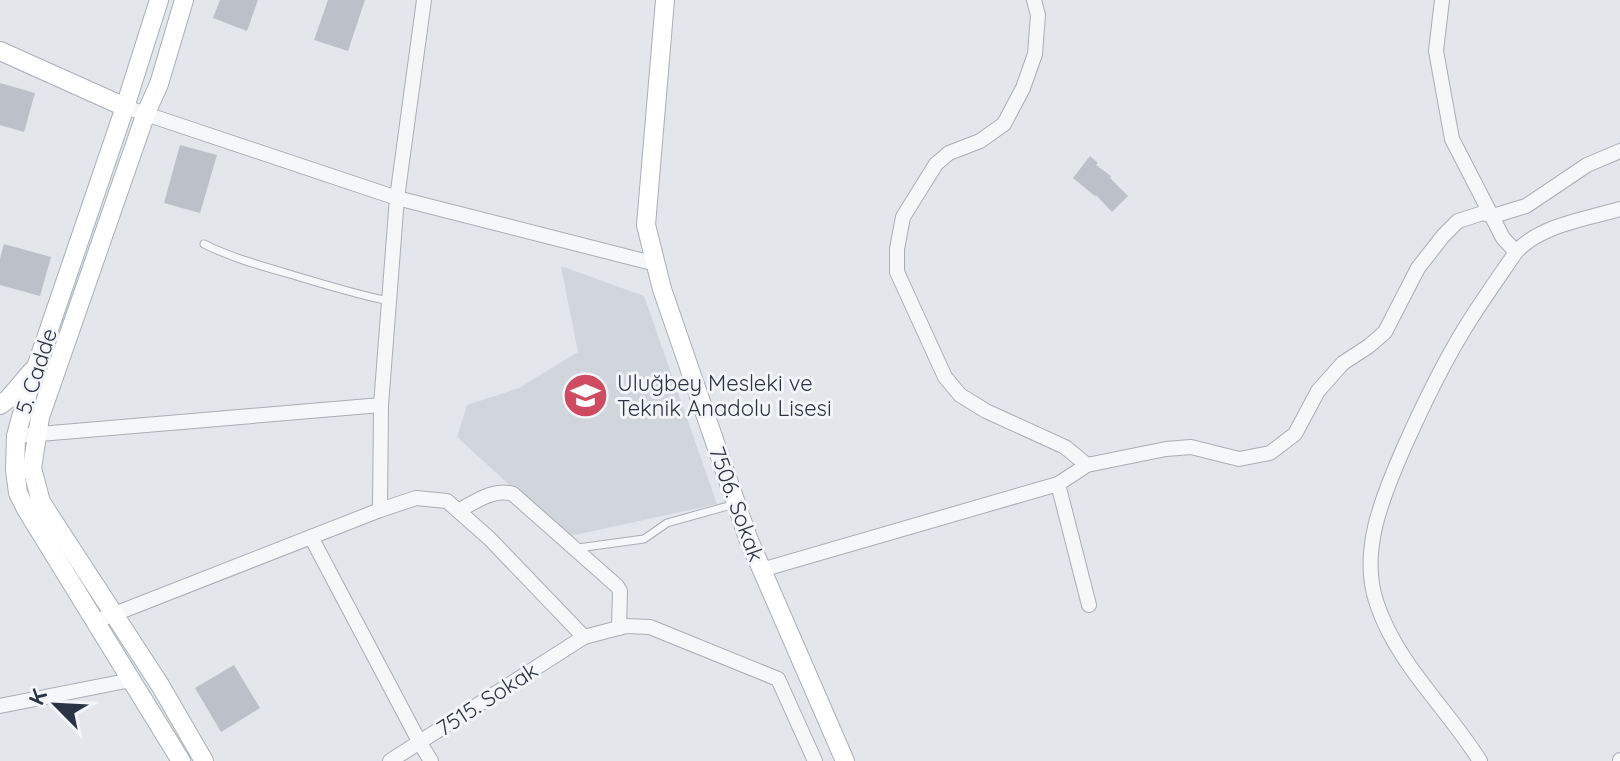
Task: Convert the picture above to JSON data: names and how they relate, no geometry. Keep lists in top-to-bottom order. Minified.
{"streets":{"street":["5. Cadde","7506. Sokak","7515. Sokak"]},"places":{"school or university":["Uluğbey Mesleki ve Teknik Anadolu Lisesi"]},"north":"top left"}
